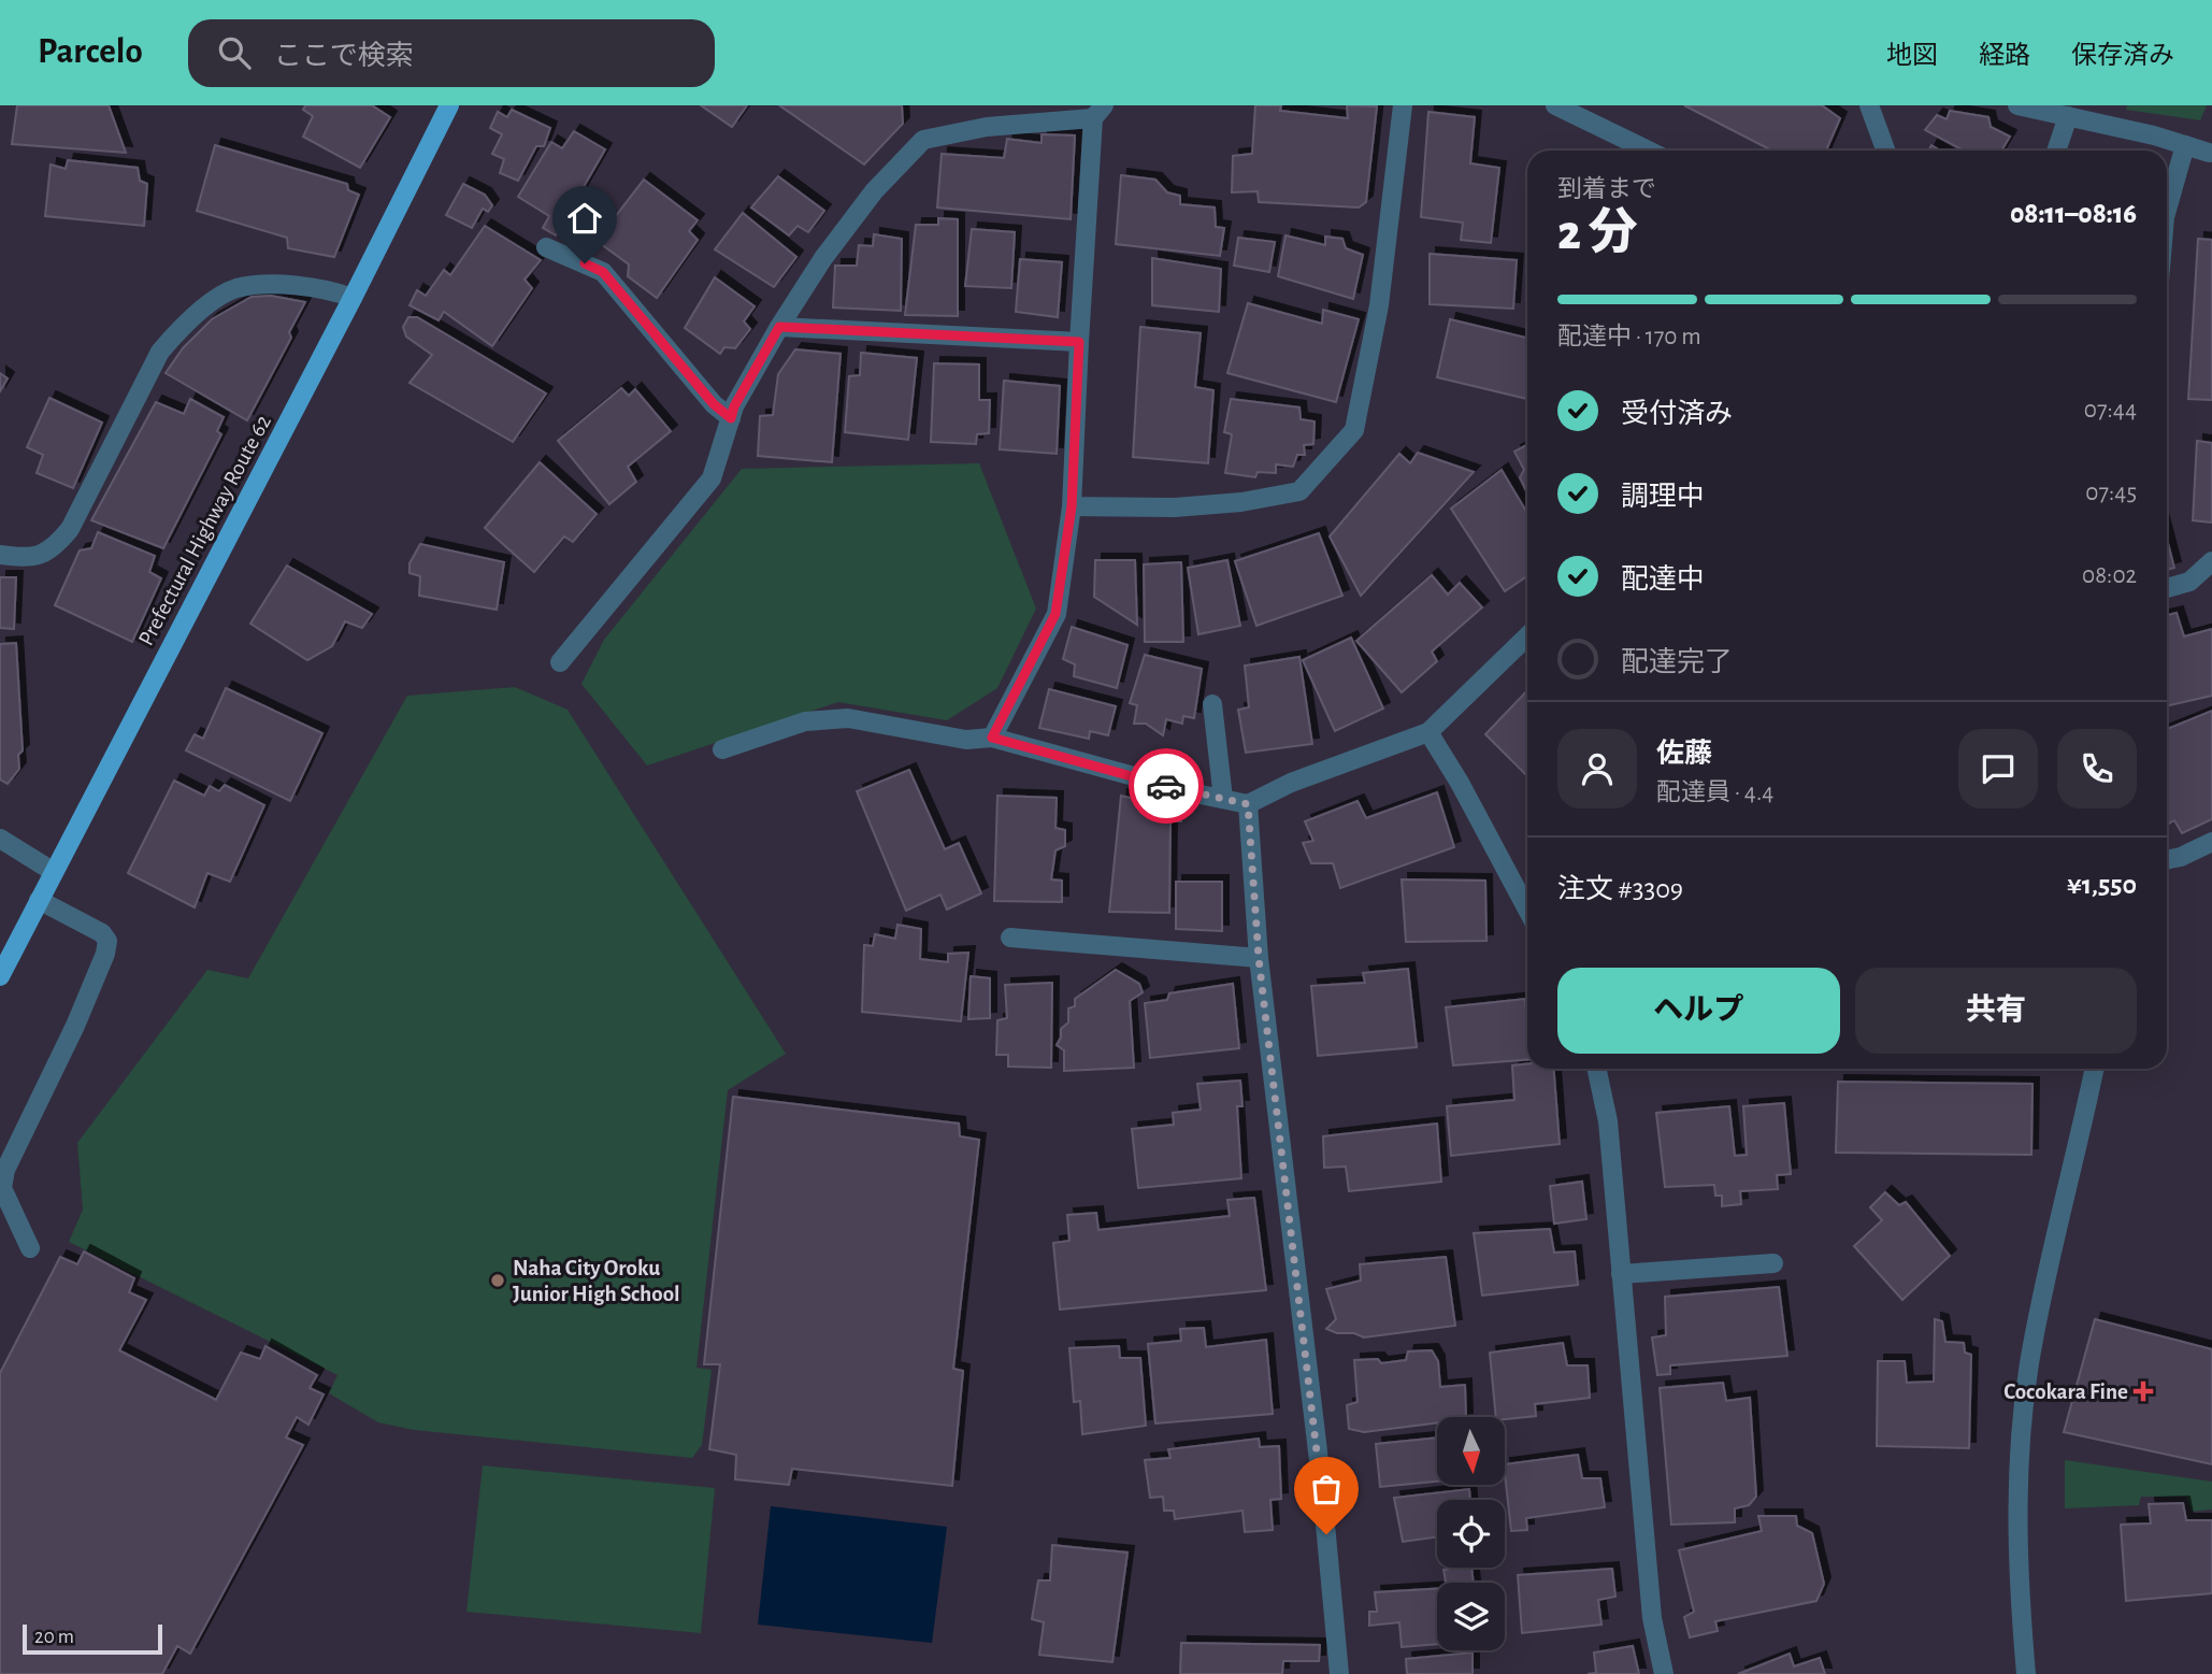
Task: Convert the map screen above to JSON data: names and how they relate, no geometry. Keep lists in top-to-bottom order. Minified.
{"streets":{"main road":["Prefectural Highway Route 62"]},"places":{"other":["Naha City Oroku Junior High School"],"health":["Cocokara Fine"]},"scale_bar":"20 m","north":"bottom","page":{"header":"Parcelo","search":"ここで検索","nav":["地図","経路","保存済み"],"heading":["2 分","到着まで","08:11–08:16"],"panel":["佐藤","配達員 · 4.4","注文 #3309","¥1,550"],"bar":"配達中 · 170 m","list":[["受付済み","07:44"],["調理中","07:45"],["配達中","08:02"],"配達完了"],"buttons":["ヘルプ","共有"],"scale":"20 m"}}
